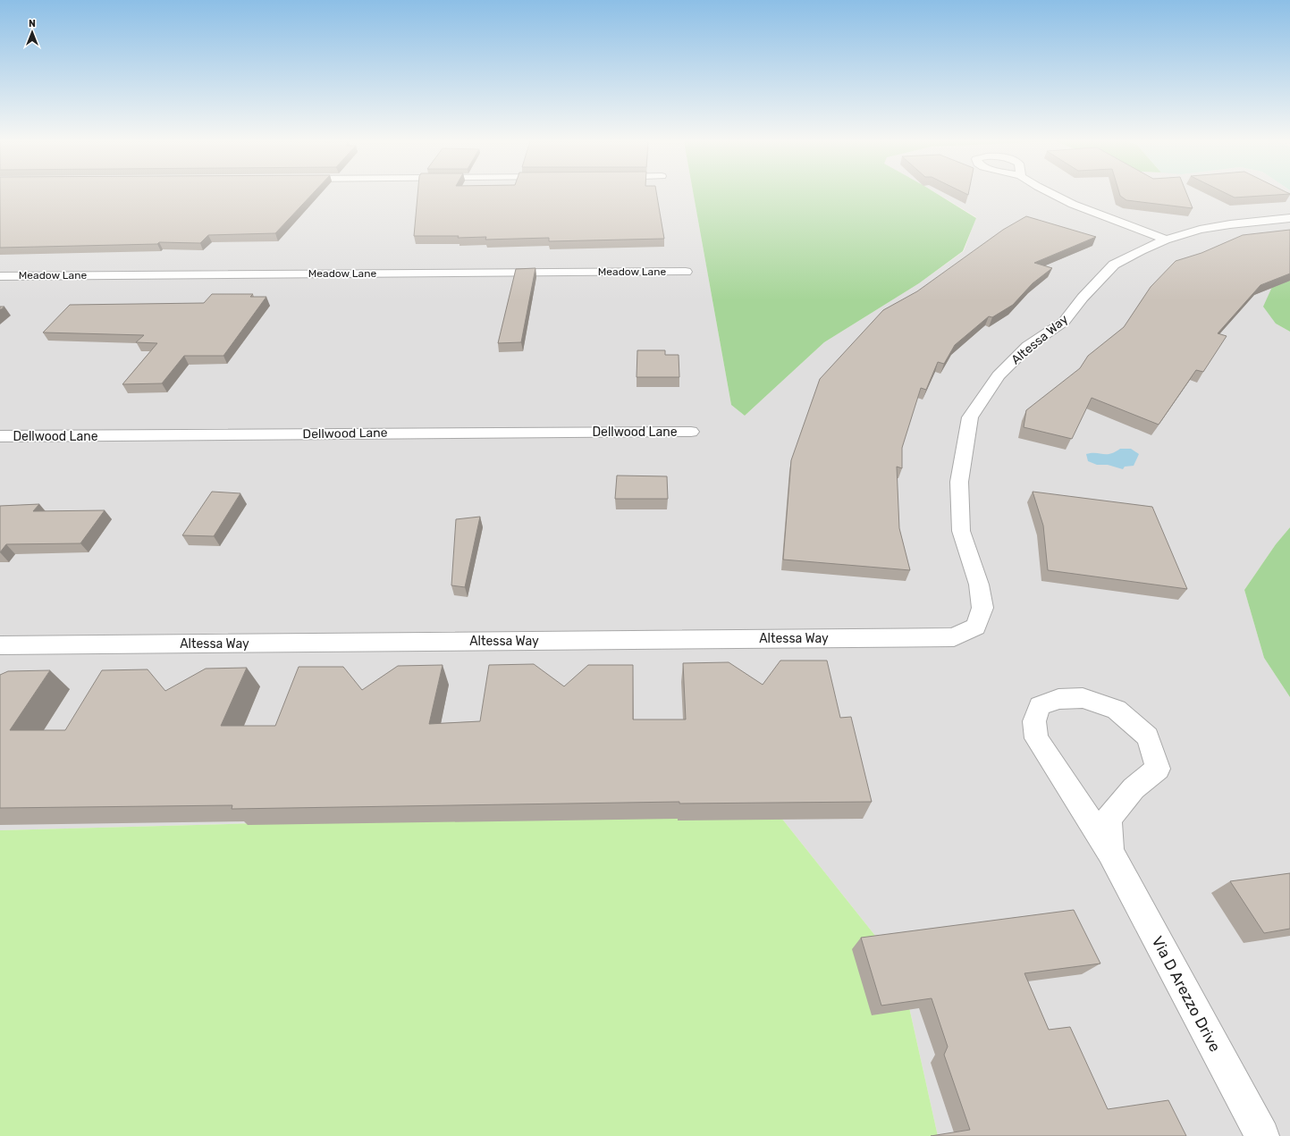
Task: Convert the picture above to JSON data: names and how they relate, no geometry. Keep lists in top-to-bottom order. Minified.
{"streets":{"street":["Meadow Lane","Altessa Way","Dellwood Lane","Via D Arezzo Drive"]},"north":"top"}
